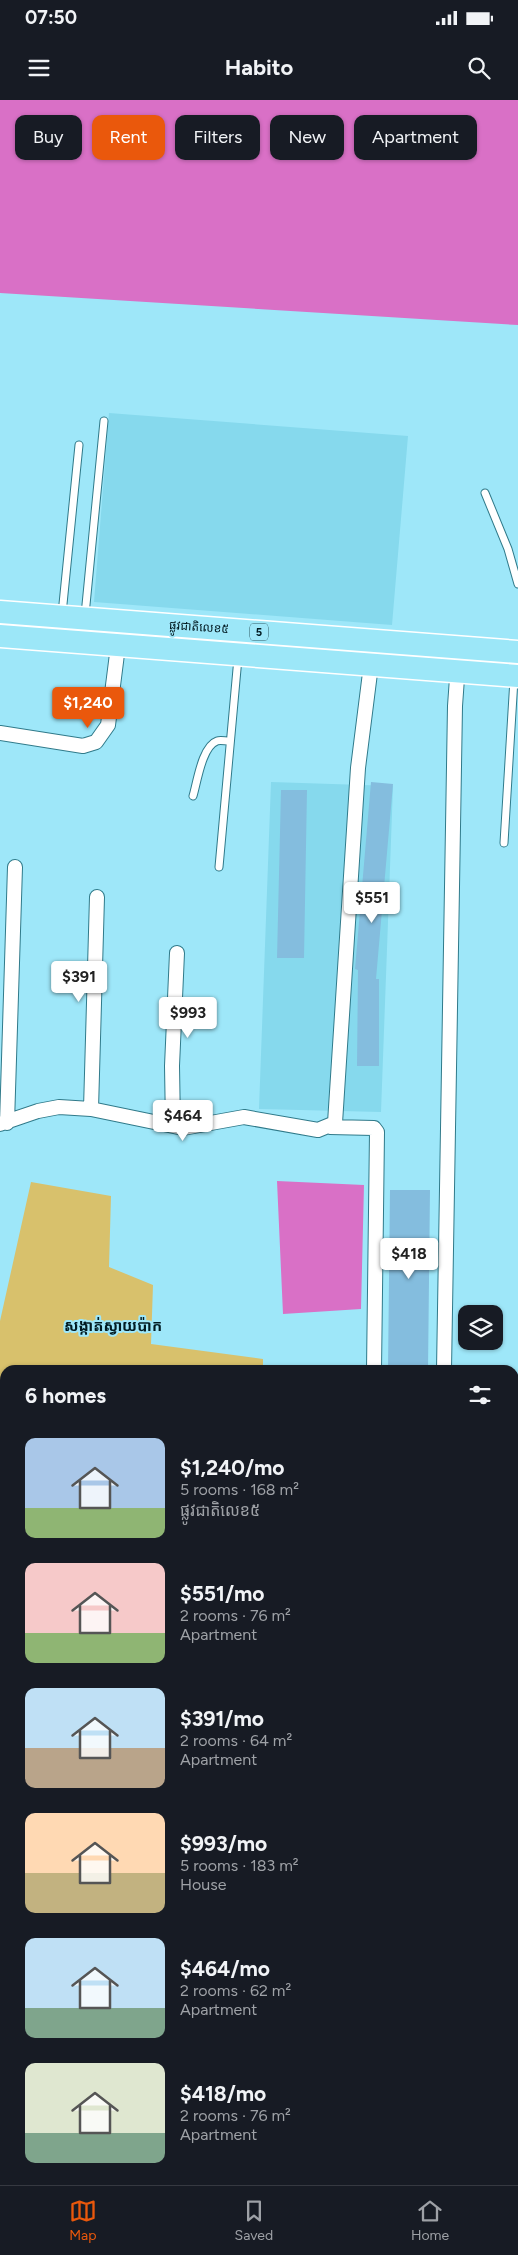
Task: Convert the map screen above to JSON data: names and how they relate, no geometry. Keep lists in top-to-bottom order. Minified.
{"streets":{"highway":["ផ្លូវជាតិលេខ៥","5"]},"districts":["សង្កាត់ស្វាយប៉ាក"],"page":{"status":"07:50","header":"Habito","chip":["Buy","Rent","Filters","New","Apartment"],"price":["$1,240","$551","$391","$993","$464","$418"],"heading":"6 homes","list":[{"name":"$1,240/mo","note":"5 rooms · 168 m² · ផ្លូវជាតិលេខ៥"},{"name":"$551/mo","note":"2 rooms · 76 m² · Apartment"},{"name":"$391/mo","note":"2 rooms · 64 m² · Apartment"},{"name":"$993/mo","note":"5 rooms · 183 m² · House"},{"name":"$464/mo","note":"2 rooms · 62 m² · Apartment"},{"name":"$418/mo","note":"2 rooms · 76 m² · Apartment"}],"tabs":["Map","Saved","Home"]}}
